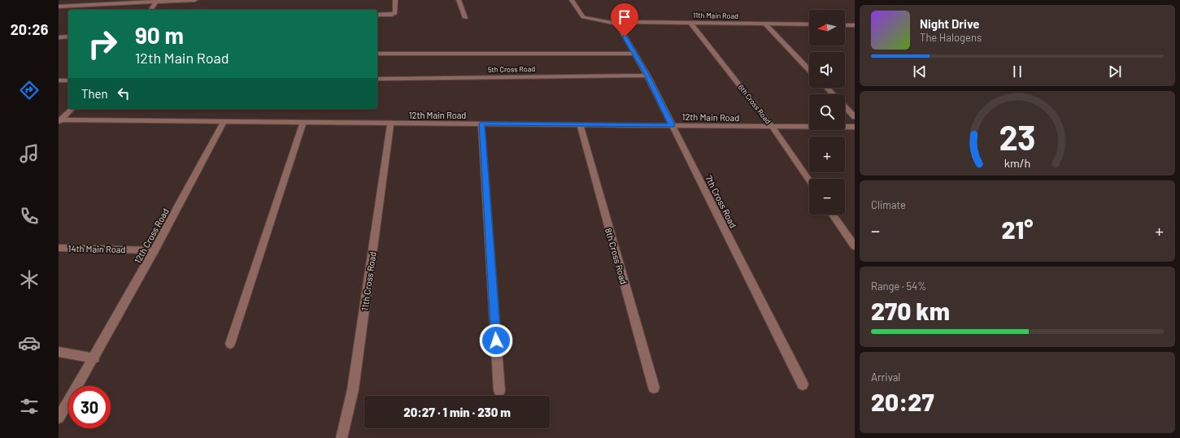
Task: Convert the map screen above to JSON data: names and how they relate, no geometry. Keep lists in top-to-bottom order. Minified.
{"streets":{"street":["11th Main Road","5th Cross Road","6th Cross Road","12th Main Road","7th Cross Road","12th Cross Road","14th Main Road","8th Cross Road","11th Cross Road"]},"crossings":[["11th Main Road","6th Cross Road"],["11th Main Road","7th Cross Road"],["5th Cross Road","7th Cross Road"],["6th Cross Road","12th Main Road"],["12th Main Road","7th Cross Road"],["12th Main Road","12th Cross Road"],["12th Main Road","8th Cross Road"],["12th Main Road","11th Cross Road"],["12th Cross Road","14th Main Road"]],"north":"left","page":{"tabs":"20:26","map_buttons":["+","−"],"turn":["90 m","12th Main Road"],"song":["Night Drive","The Halogens"],"then":"Then","tile":["Climate",["Range · 54%","270 km"],["Arrival","20:27"]],"heat":["−","21°","+"],"limit":"30","trip":"20:27 · 1 min · 230 m","gauge":["23","km/h"]}}
